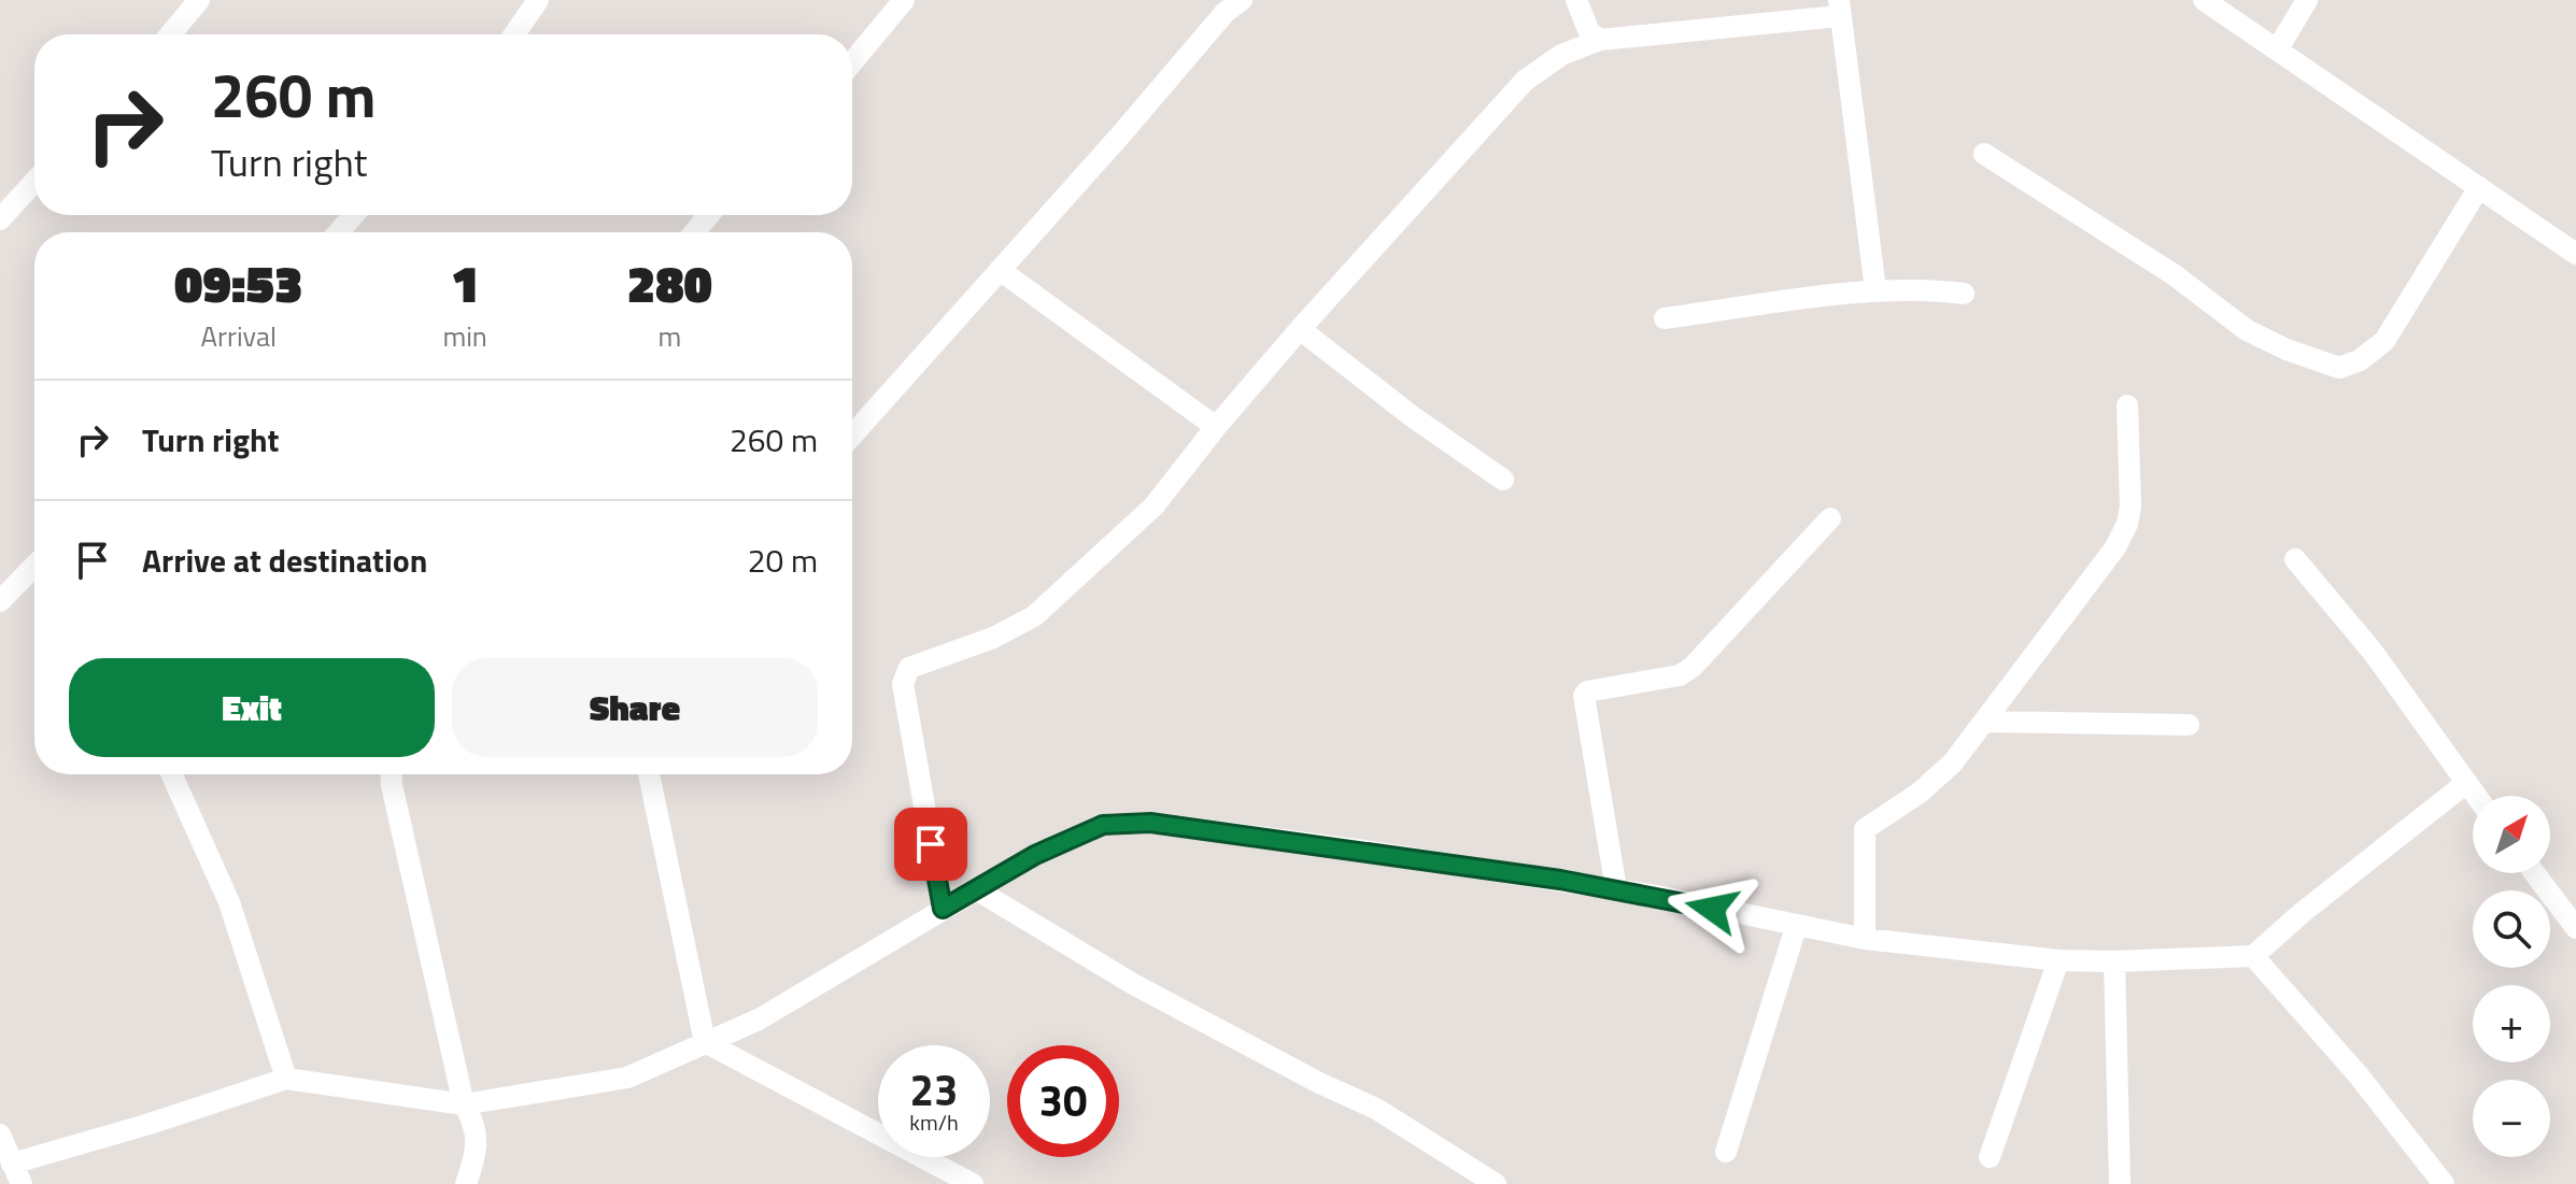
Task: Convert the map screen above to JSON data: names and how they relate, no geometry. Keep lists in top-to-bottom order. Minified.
{"north":"top right","page":{"turn":["260 m","Turn right"],"eta":["09:53","Arrival","1","min","280","m"],"list":[{"name":"Turn right","value":"260 m"},{"name":"Arrive at destination","value":"20 m"}],"buttons":["Exit","Share"],"map_buttons":["+","−"],"speed":"23 km/h","limit":"30"}}
